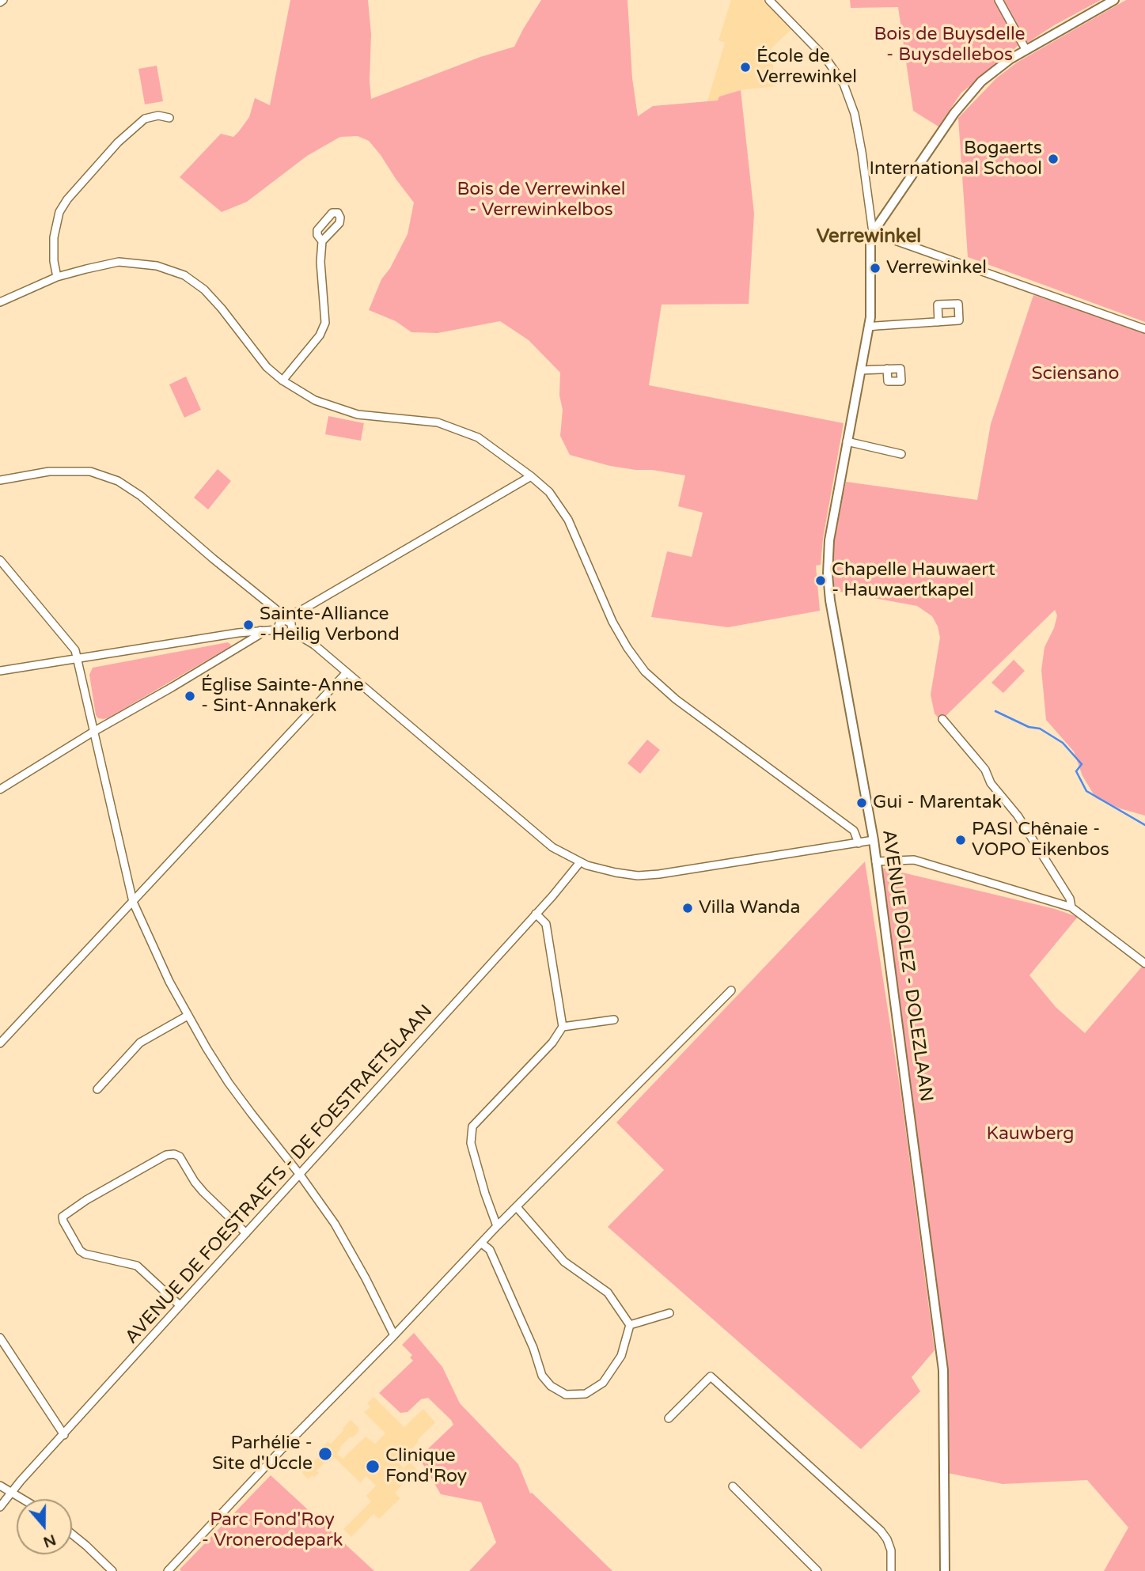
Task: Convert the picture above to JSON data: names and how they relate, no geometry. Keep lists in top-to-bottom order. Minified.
{"streets":{"street":["AVENUE DOLEZ - DOLEZLAAN","AVENUE DE FOESTRAETS - DE FOESTRAETSLAAN"]},"districts":["Verrewinkel"],"parks":["Bois de Buysdelle - Buysdellebos","Bois de Verrewinkel - Verrewinkelbos","Sciensano","Kauwberg","Parc Fond'Roy - Vronerodepark"],"places":["École de Verrewinkel","Bogaerts International School","Verrewinkel","Chapelle Hauwaert - Hauwaertkapel","Sainte-Alliance - Heilig Verbond","Église Sainte-Anne - Sint-Annakerk","Gui - Marentak","PASI Chênaie - VOPO Eikenbos","Villa Wanda","Parhélie - Site d'Uccle","Clinique Fond'Roy"],"north":"bottom"}
